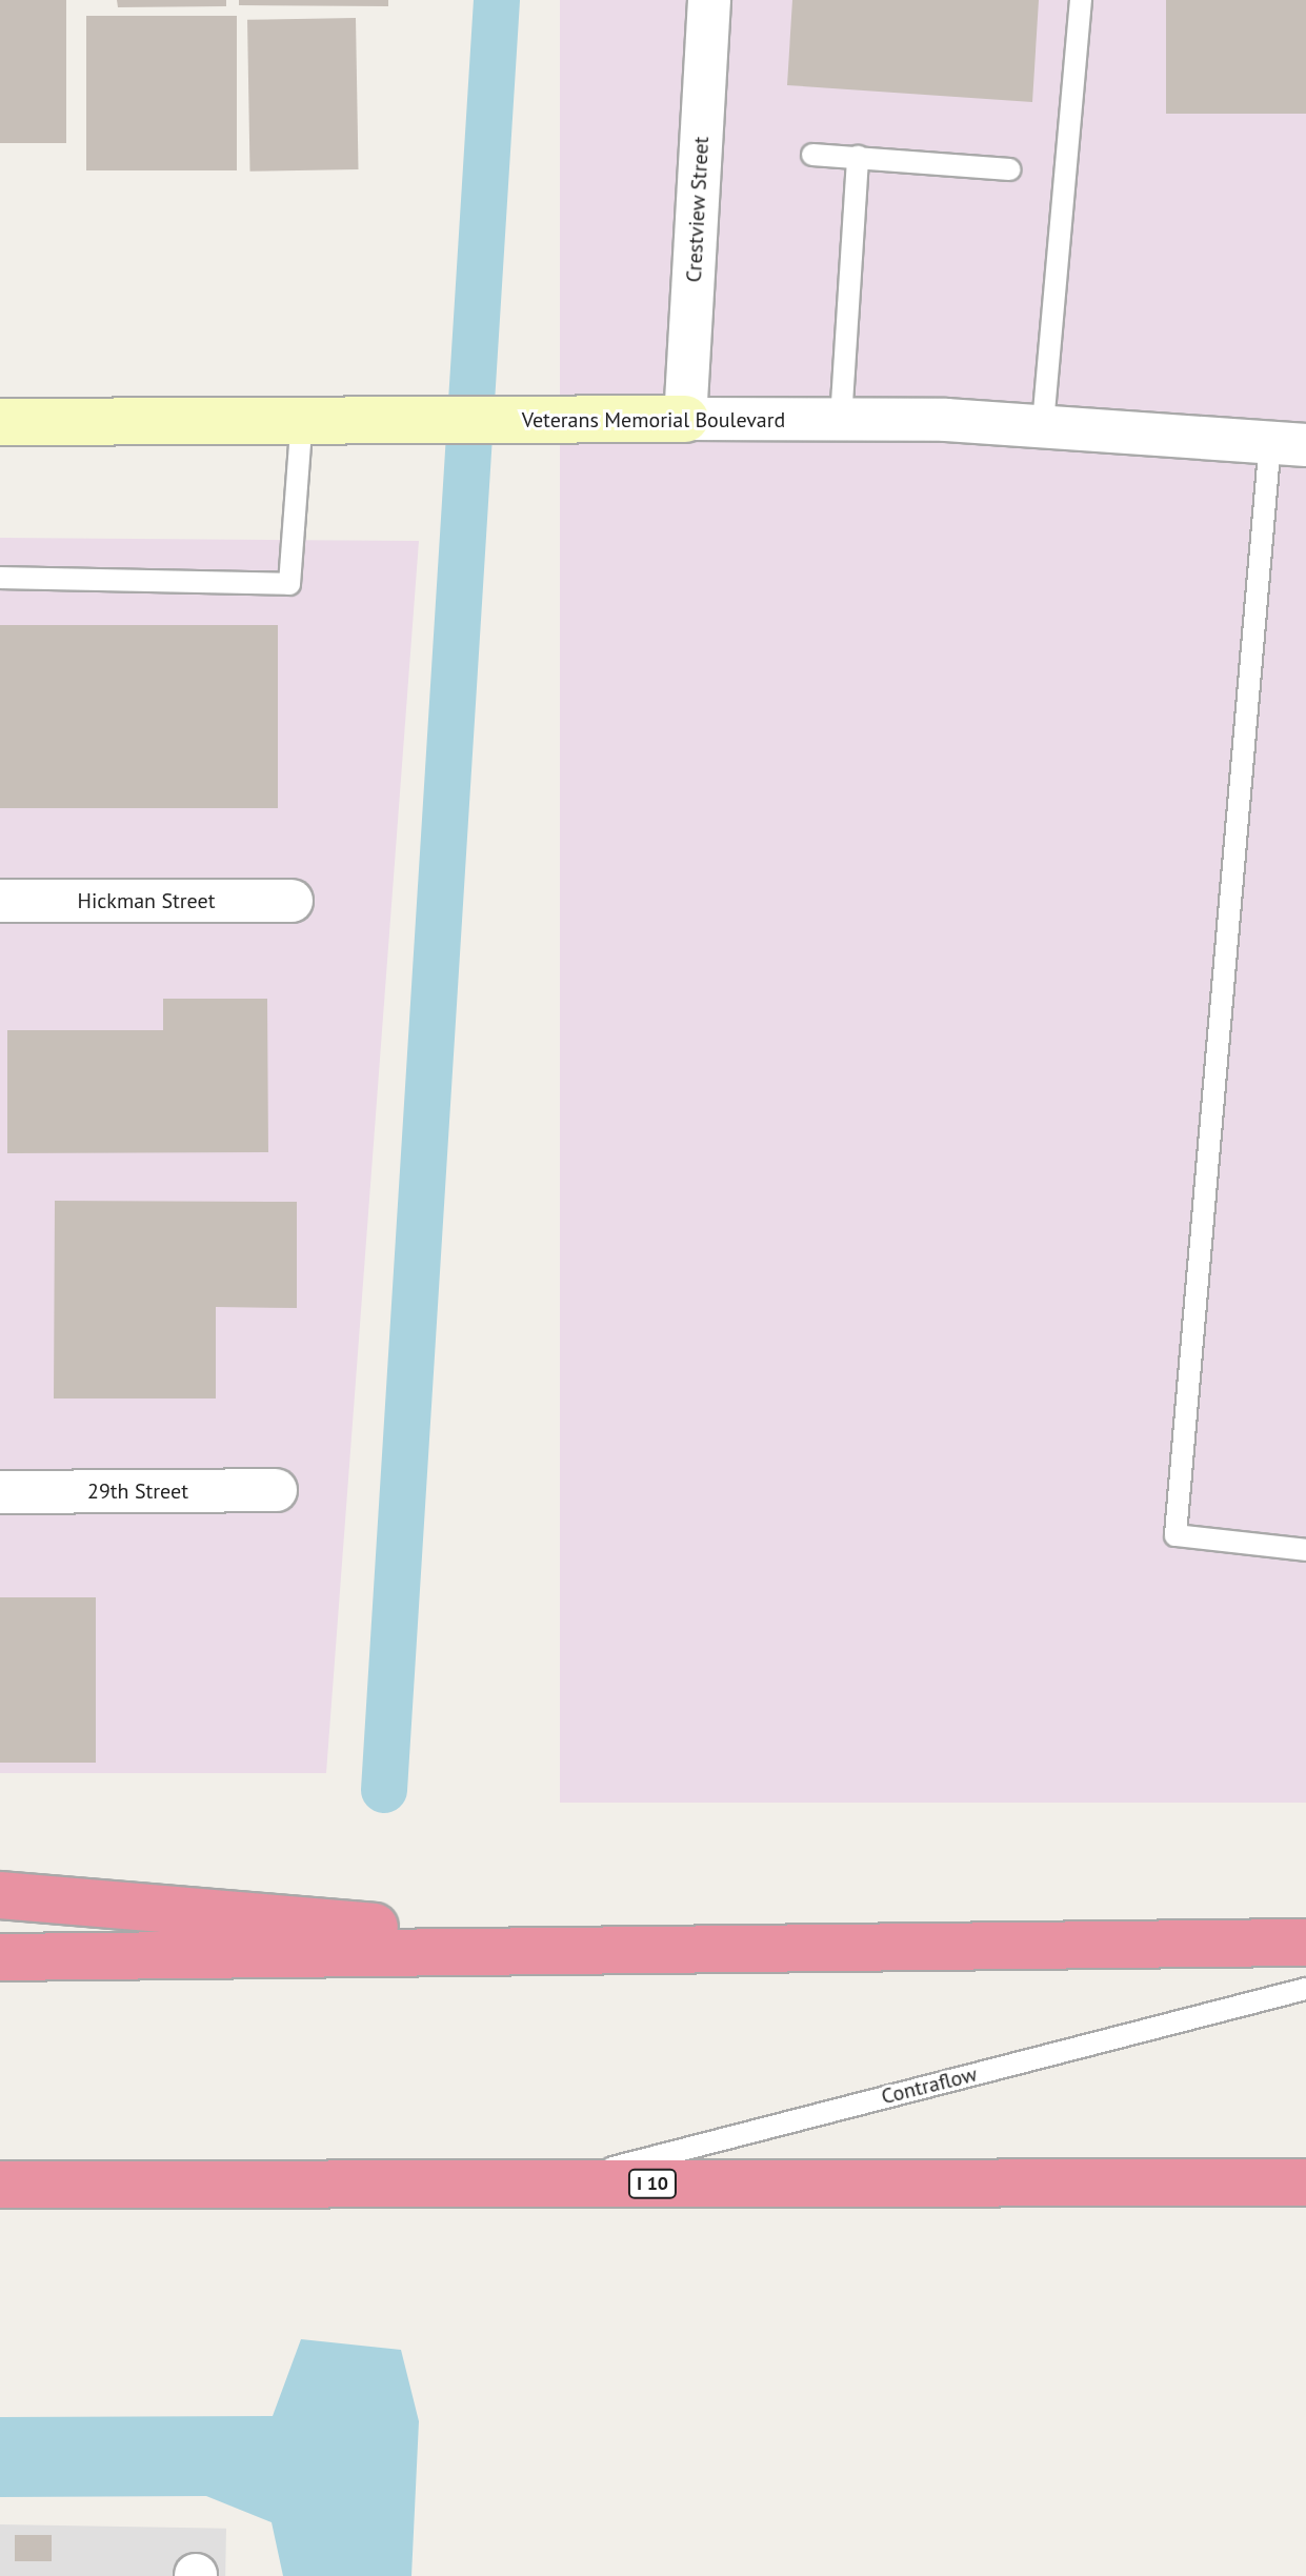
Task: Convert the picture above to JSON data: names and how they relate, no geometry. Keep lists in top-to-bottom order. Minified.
{"streets":{"highway":["I 10"],"street":["Crestview Street","Veterans Memorial Boulevard","Hickman Street","29th Street"],"lane":["Contraflow"]},"crossings":[["Crestview Street","Veterans Memorial Boulevard"],["Contraflow","I 10"]]}
